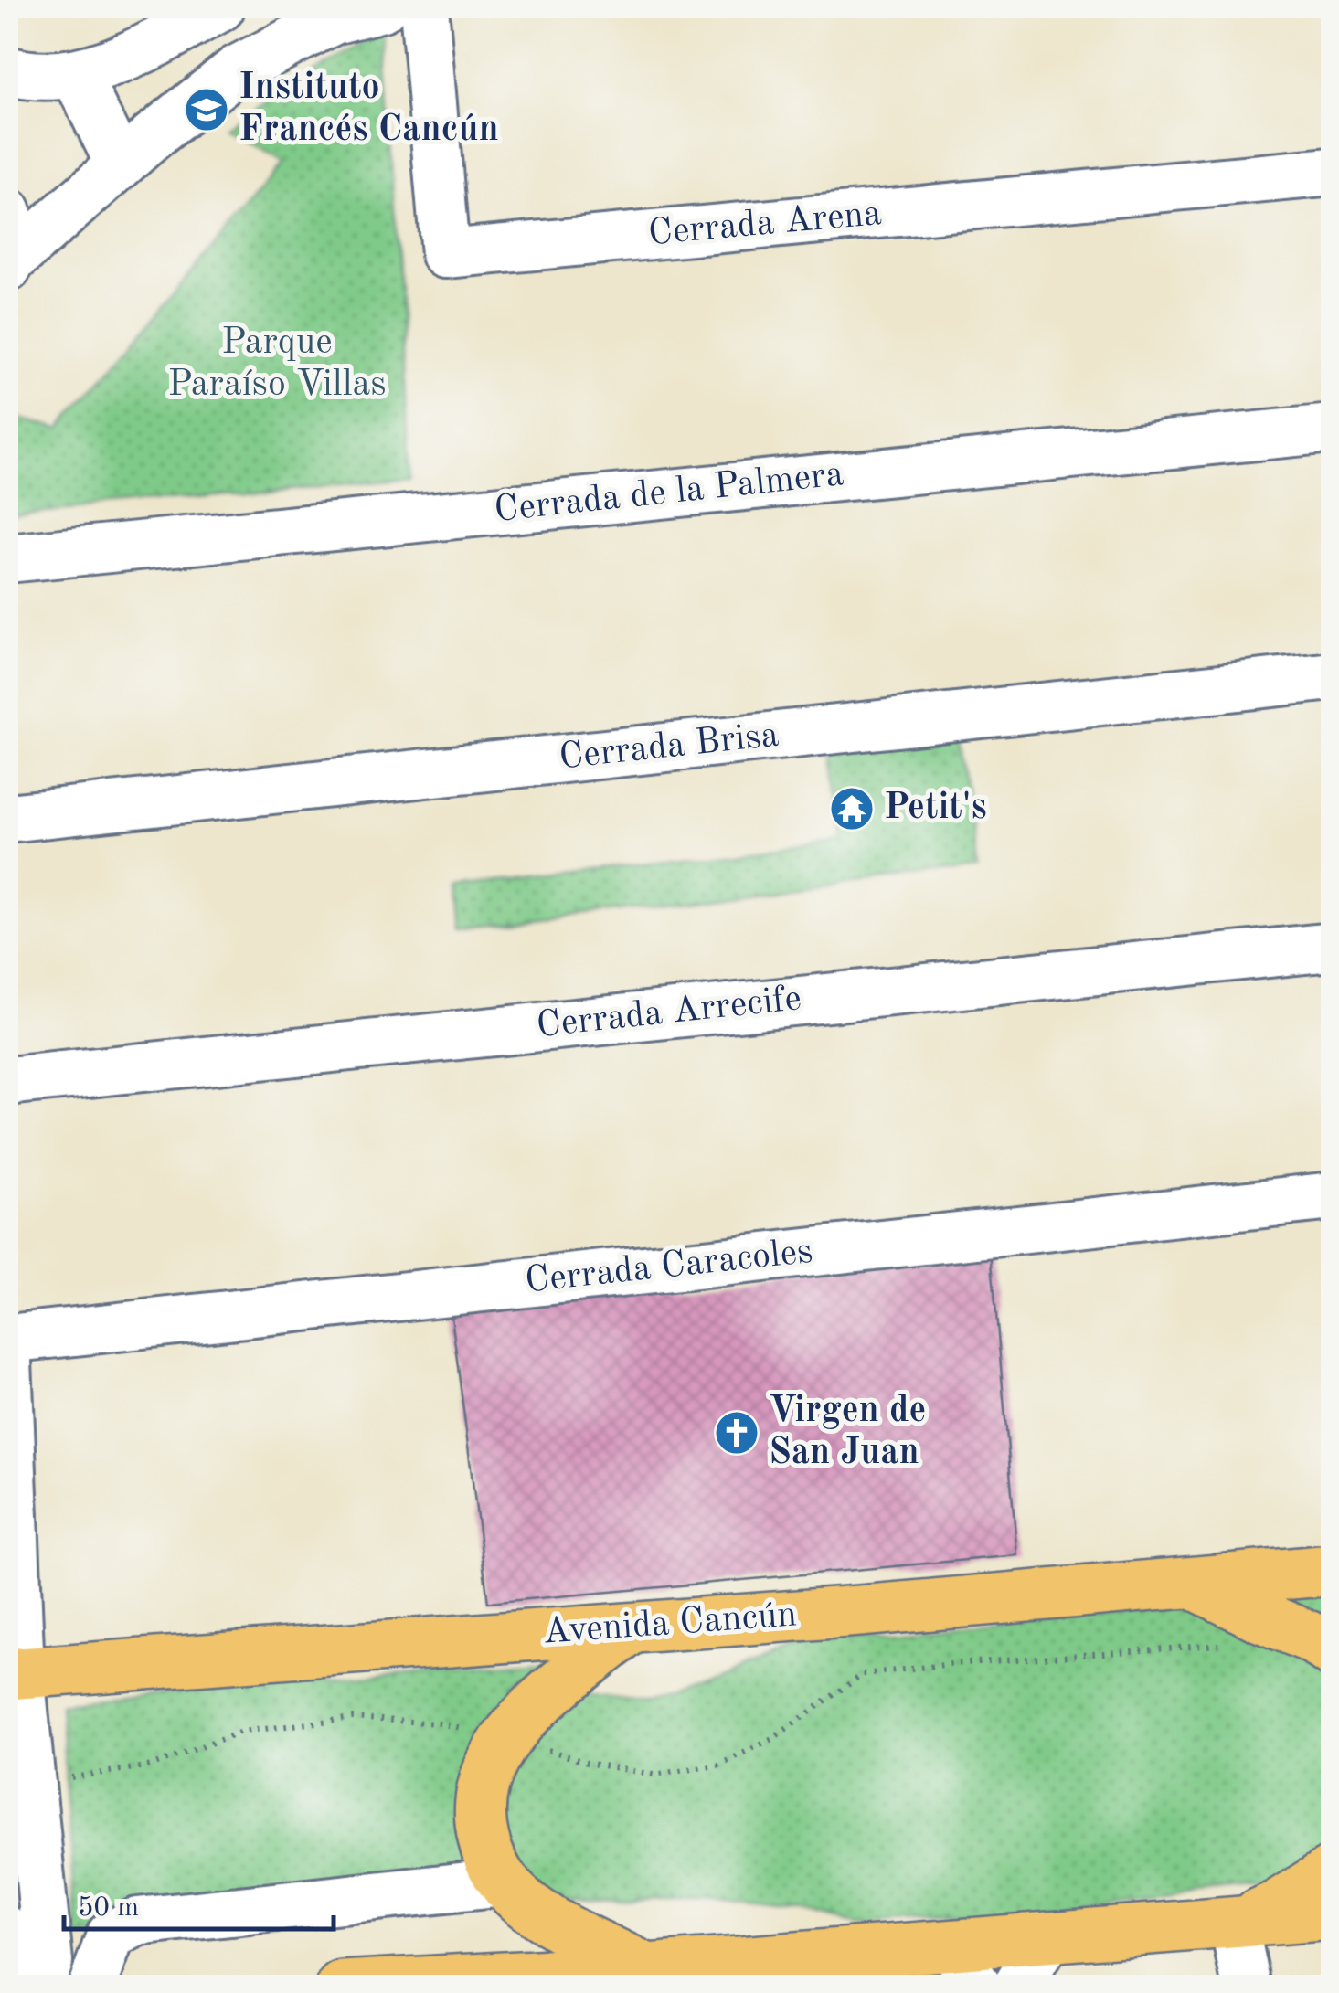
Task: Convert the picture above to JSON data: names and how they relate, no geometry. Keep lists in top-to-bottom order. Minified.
{"streets":{"main road":["Avenida Cancún"],"street":["Cerrada Arena","Cerrada de la Palmera","Cerrada Brisa","Cerrada Arrecife","Cerrada Caracoles"]},"parks":["Parque Paraíso Villas"],"places":{"school or university":["Instituto Francés Cancún"],"temple":["Petit's"],"church":["Virgen de San Juan"]},"scale_bar":"50 m"}
